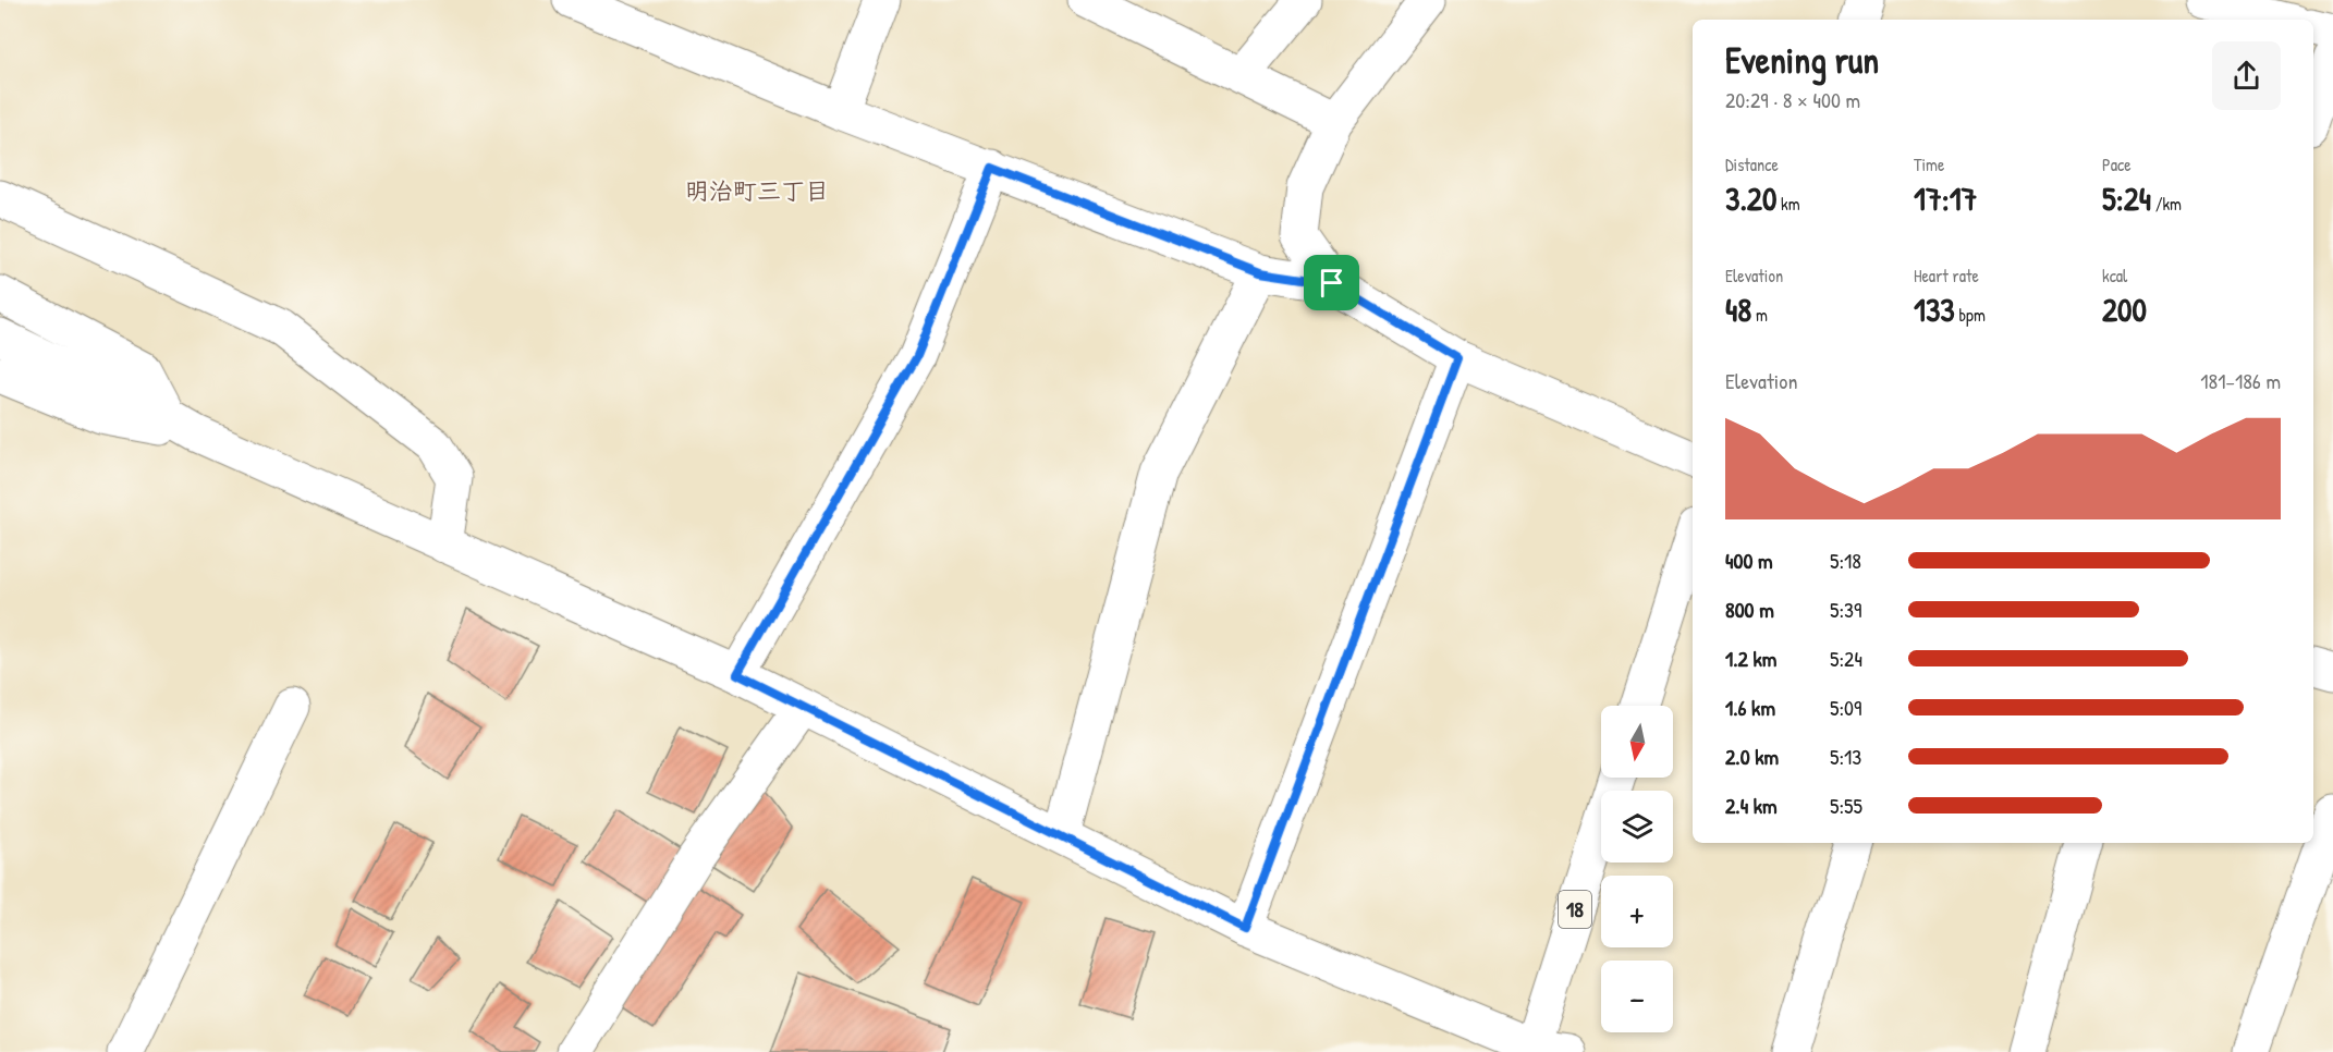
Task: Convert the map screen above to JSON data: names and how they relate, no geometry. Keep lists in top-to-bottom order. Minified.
{"streets":{"street":["18"]},"districts":["明治町三丁目"],"north":"bottom","page":{"heading":["Evening run","20:29 · 8 × 400 m"],"stats":[["Distance","3.20 km"],["Time","17:17"],["Pace","5:24 /km"],["Elevation","48 m"],["Heart rate","133 bpm"],["kcal","200"]],"chart":["Elevation","181–186 m"],"list":[{"name":"400 m","note":"5:18"},{"name":"800 m","note":"5:39"},{"name":"1.2 km","note":"5:24"},{"name":"1.6 km","note":"5:09"},{"name":"2.0 km","note":"5:13"},{"name":"2.4 km","note":"5:55"}],"map_buttons":["+","−"]}}
